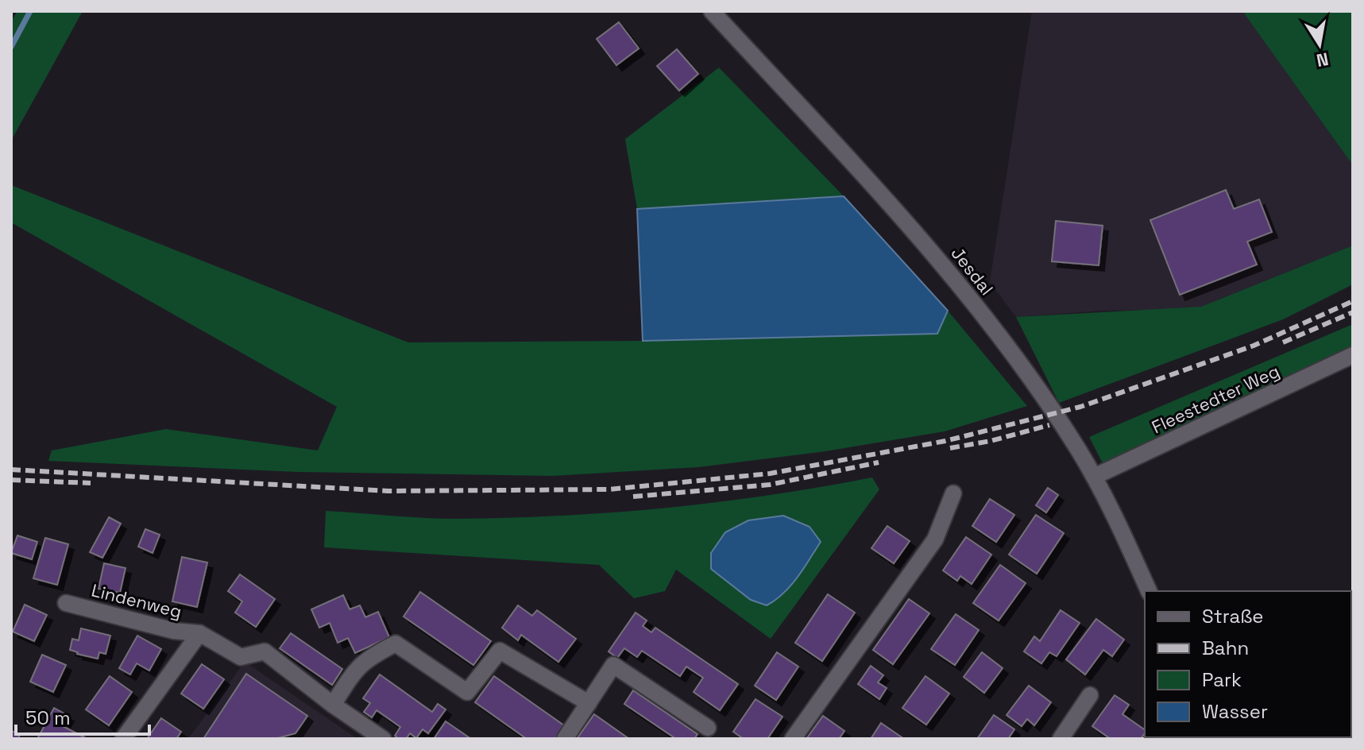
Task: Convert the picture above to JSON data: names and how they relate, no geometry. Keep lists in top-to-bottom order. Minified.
{"streets":{"street":["Jesdal","Fleestedter Weg","Lindenweg"]},"crossings":[["Jesdal","Fleestedter Weg"]],"legend":["Straße","Bahn","Park","Wasser"],"scale_bar":"50 m","north":"bottom"}
